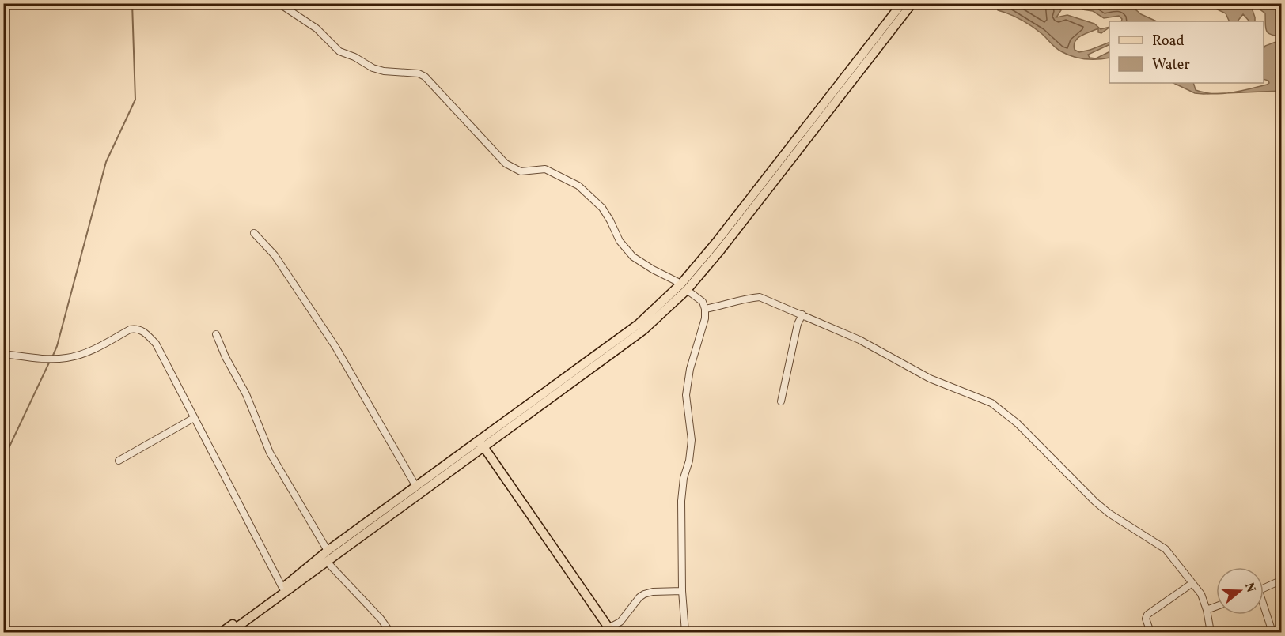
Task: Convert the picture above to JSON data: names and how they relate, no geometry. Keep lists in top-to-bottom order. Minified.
{"legend":["Road","Water"],"north":"right"}
